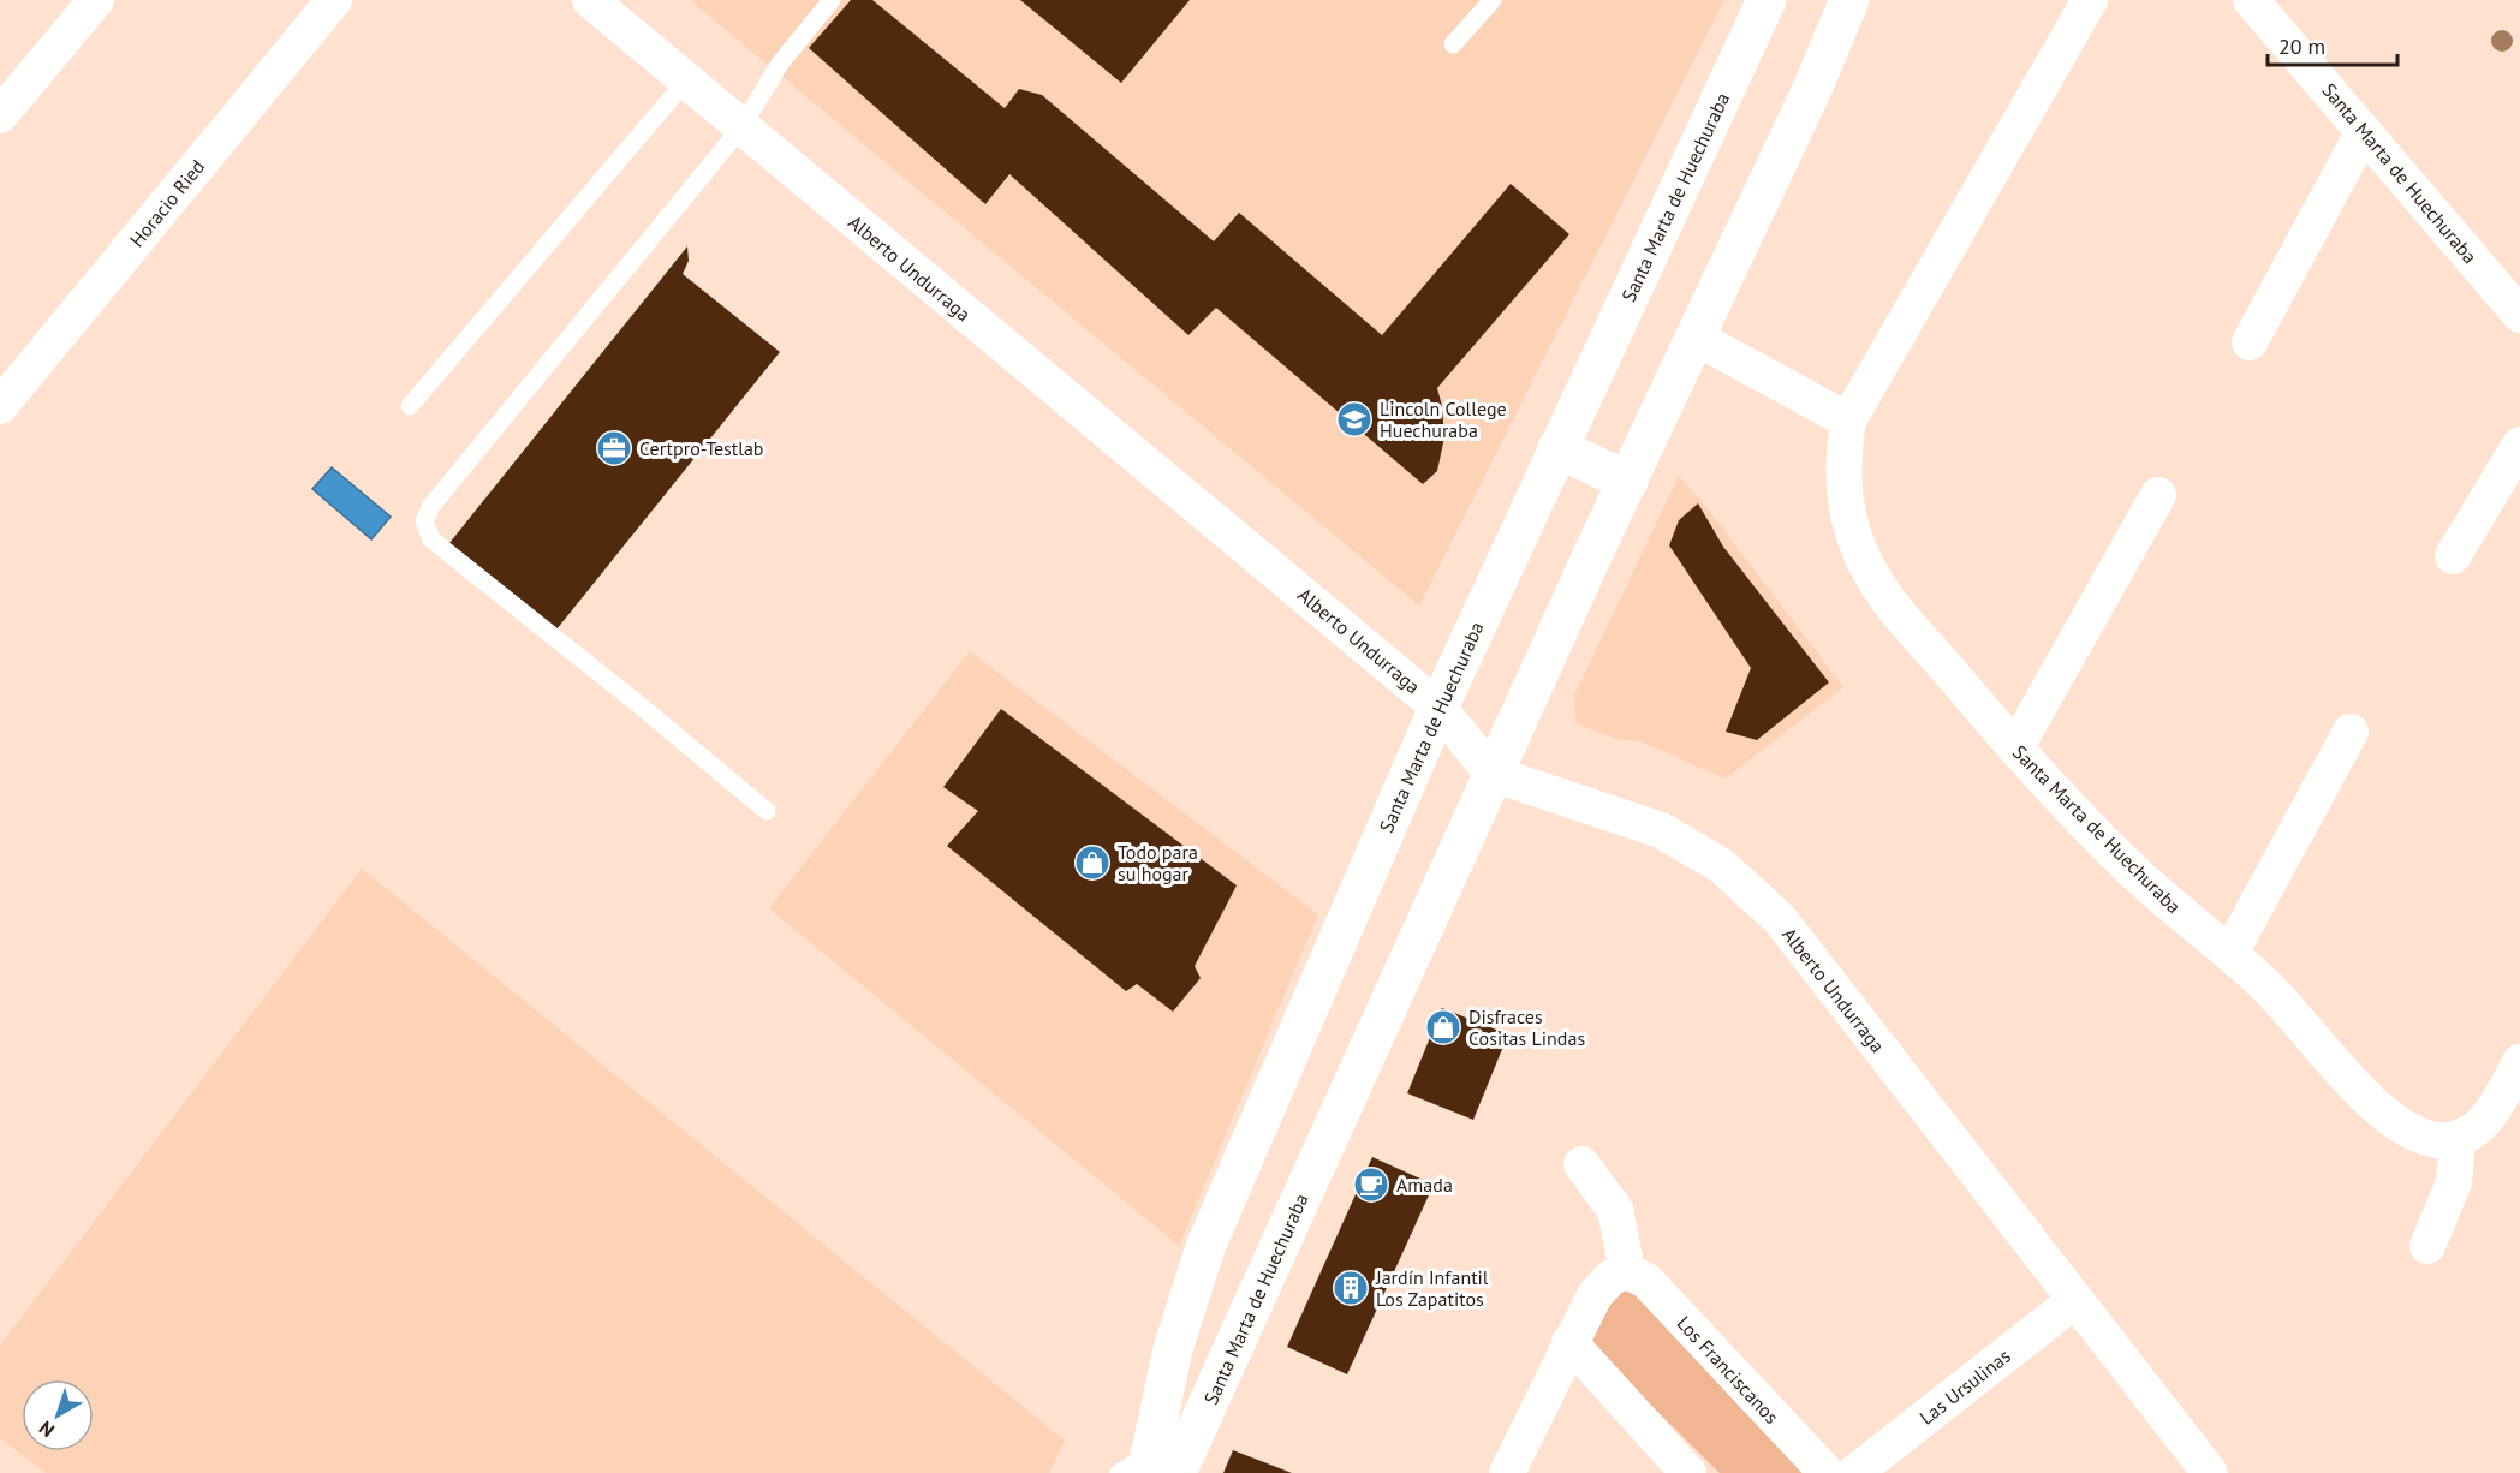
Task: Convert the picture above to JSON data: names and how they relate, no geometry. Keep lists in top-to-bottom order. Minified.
{"streets":{"street":["Santa Marta de Huechuraba","Horacio Ried","Alberto Undurraga","Los Franciscanos","Las Ursulinas"]},"crossings":[["Santa Marta de Huechuraba","Alberto Undurraga"],["Alberto Undurraga","Las Ursulinas"]],"places":{"school or university":["Lincoln College Huechuraba"],"office":["Certpro-Testlab"],"shop":["Todo para su hogar","Disfraces Cositas Lindas"],"cafe":["Amada"],"building":["Jardín Infantil Los Zapatitos"]},"scale_bar":"20 m","north":"bottom left"}
